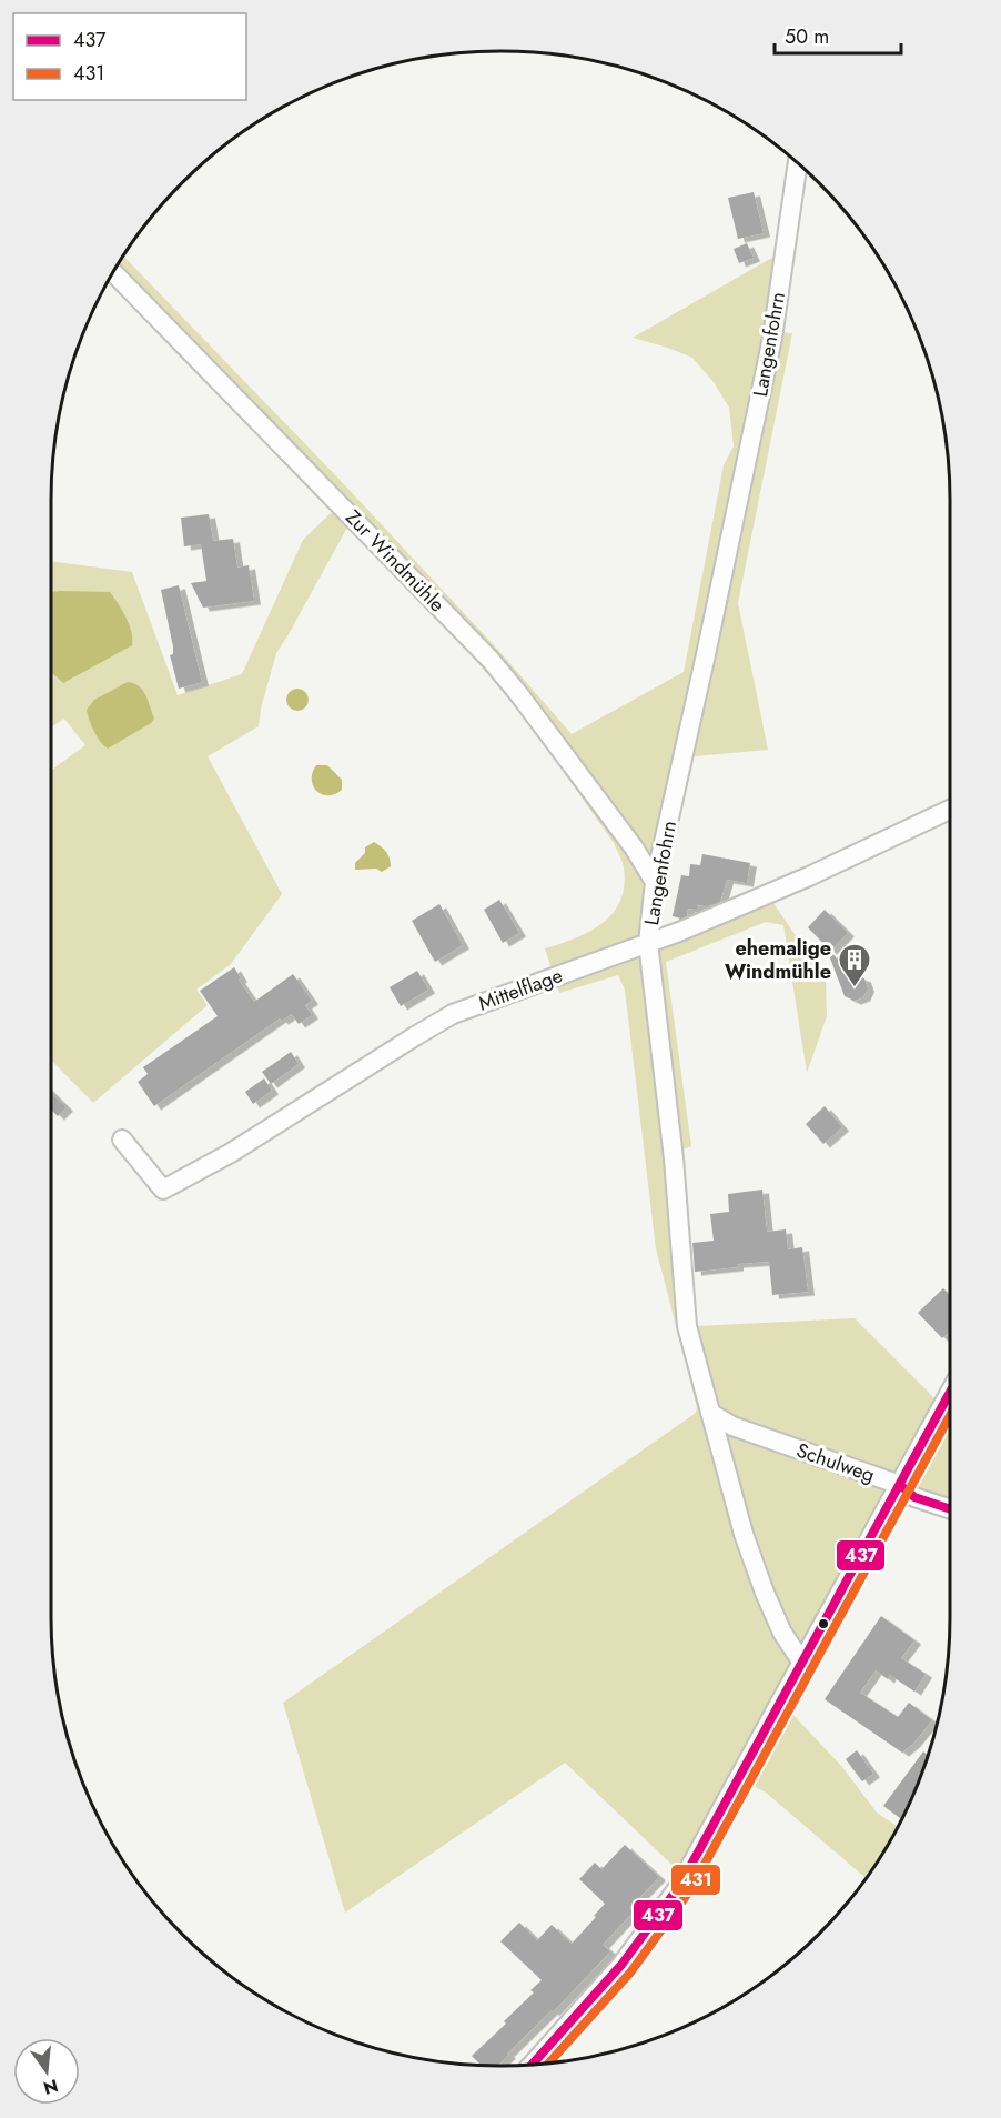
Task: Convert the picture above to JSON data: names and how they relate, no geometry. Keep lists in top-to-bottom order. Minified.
{"streets":{"street":["Langenfohrn","Zur Windmühle","Mittelflage","Schulweg"]},"crossings":[["Langenfohrn","Zur Windmühle"],["Langenfohrn","Mittelflage"],["Langenfohrn","Schulweg"]],"places":{"building":["ehemalige Windmühle"]},"lines":["transit line 437","transit line 431"],"legend":["437","431"],"scale_bar":"50 m","north":"bottom"}
